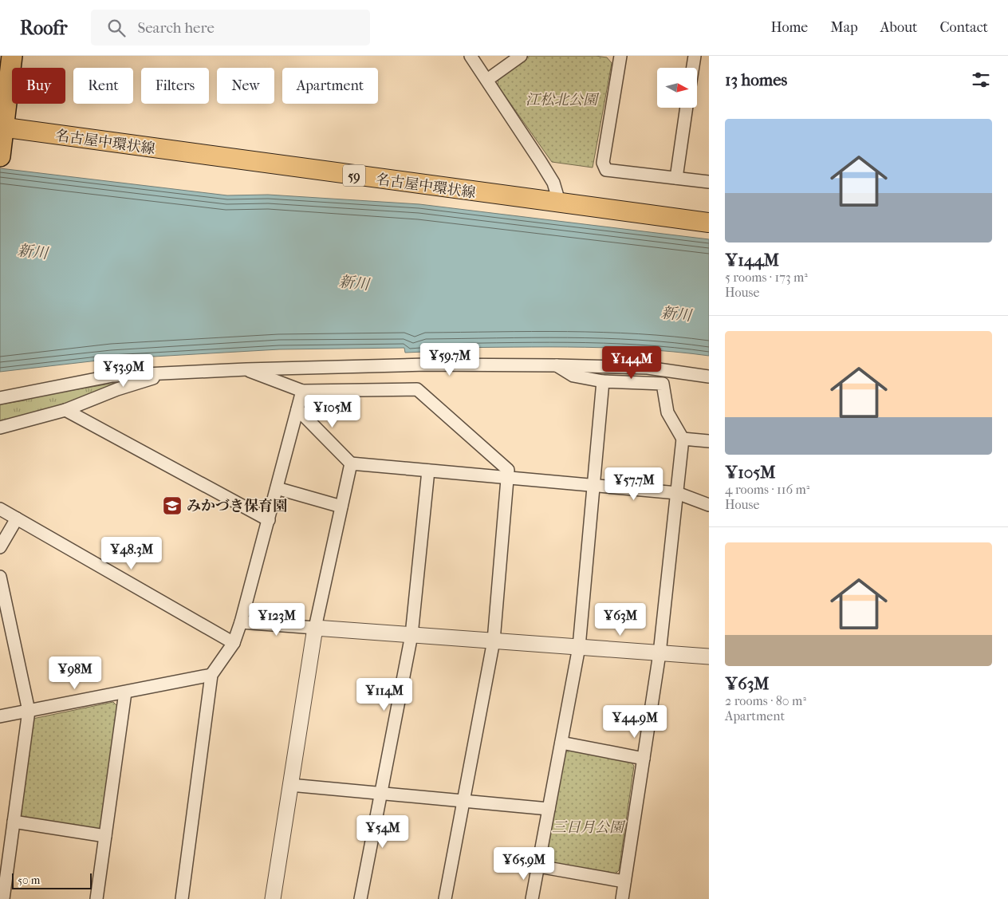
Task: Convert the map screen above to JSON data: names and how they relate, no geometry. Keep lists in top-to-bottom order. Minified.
{"streets":{"main road":["名古屋中環状線","59"]},"water":["新川"],"parks":["江松北公園","三日月公園"],"places":{"school or university":["みかづき保育園"]},"scale_bar":"50 m","north":"right","page":{"header":"Roofr","search":"Search here","nav":["Home","Map","About","Contact"],"heading":"13 homes","chip":["Buy","Rent","Filters","New","Apartment"],"list":[{"name":"¥144M","note":"5 rooms · 173 m² · House"},{"name":"¥105M","note":"4 rooms · 116 m² · House"},{"name":"¥63M","note":"2 rooms · 80 m² · Apartment"}],"price":["¥59.7M","¥144M","¥53.9M","¥105M","¥57.7M","¥48.3M","¥123M","¥63M","¥98M","¥114M","¥44.9M","¥54M","¥65.9M"],"scale":"50 m"}}
